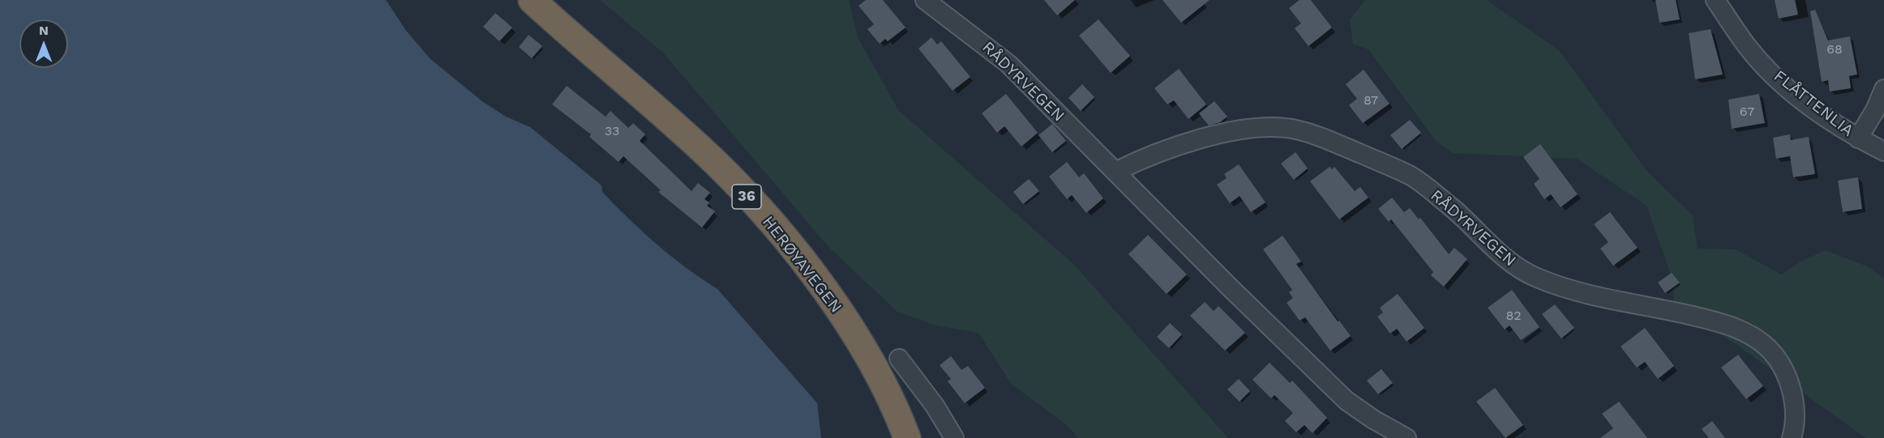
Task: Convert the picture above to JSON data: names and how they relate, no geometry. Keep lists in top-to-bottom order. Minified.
{"streets":{"highway":["36","HERØYAVEGEN"],"street":["RÅDYRVEGEN","FLÅTTENLIA"]},"house_numbers":["68","87","67","33","82"],"north":"top"}
